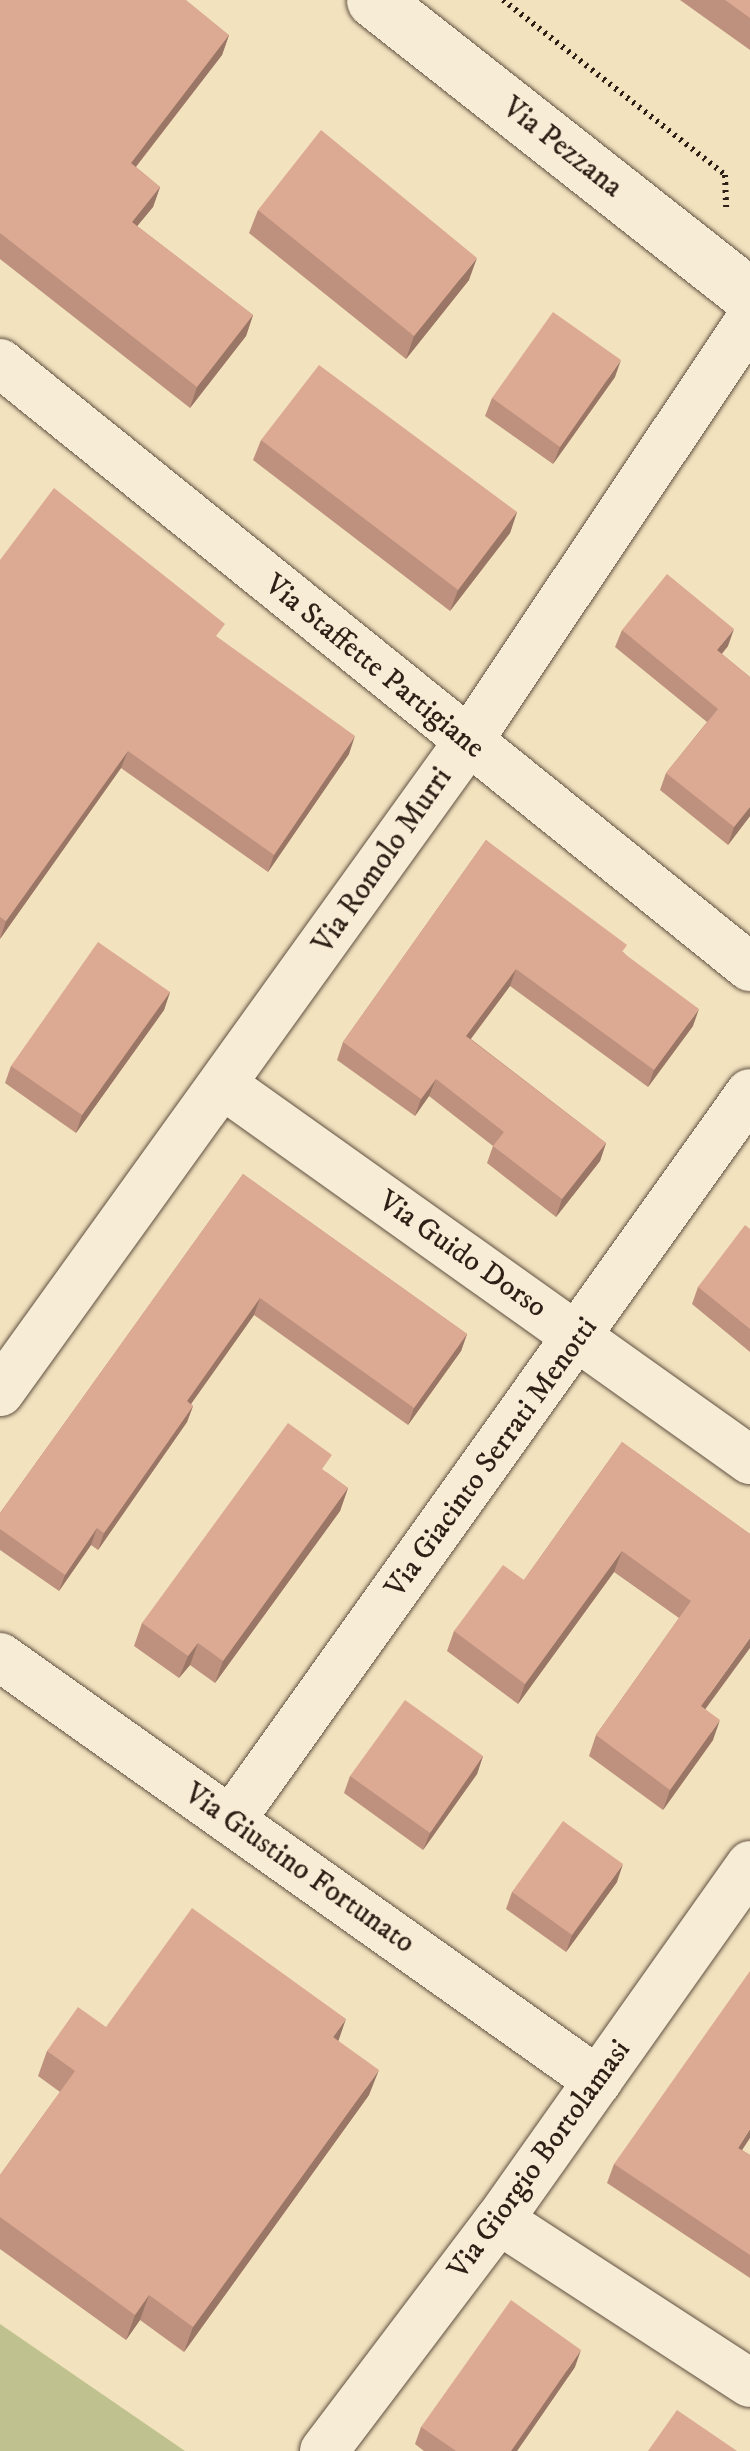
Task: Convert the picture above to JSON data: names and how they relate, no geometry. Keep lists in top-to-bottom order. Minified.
{"streets":{"street":["Via Pezzana","Via Staffette Partigiane","Via Romolo Murri","Via Guido Dorso","Via Giacinto Serrati Menotti","Via Giustino Fortunato","Via Giorgio Bortolamasi"]},"crossings":[["Via Staffette Partigiane","Via Romolo Murri"],["Via Romolo Murri","Via Guido Dorso"],["Via Guido Dorso","Via Giacinto Serrati Menotti"],["Via Giacinto Serrati Menotti","Via Giustino Fortunato"],["Via Giustino Fortunato","Via Giorgio Bortolamasi"]]}
